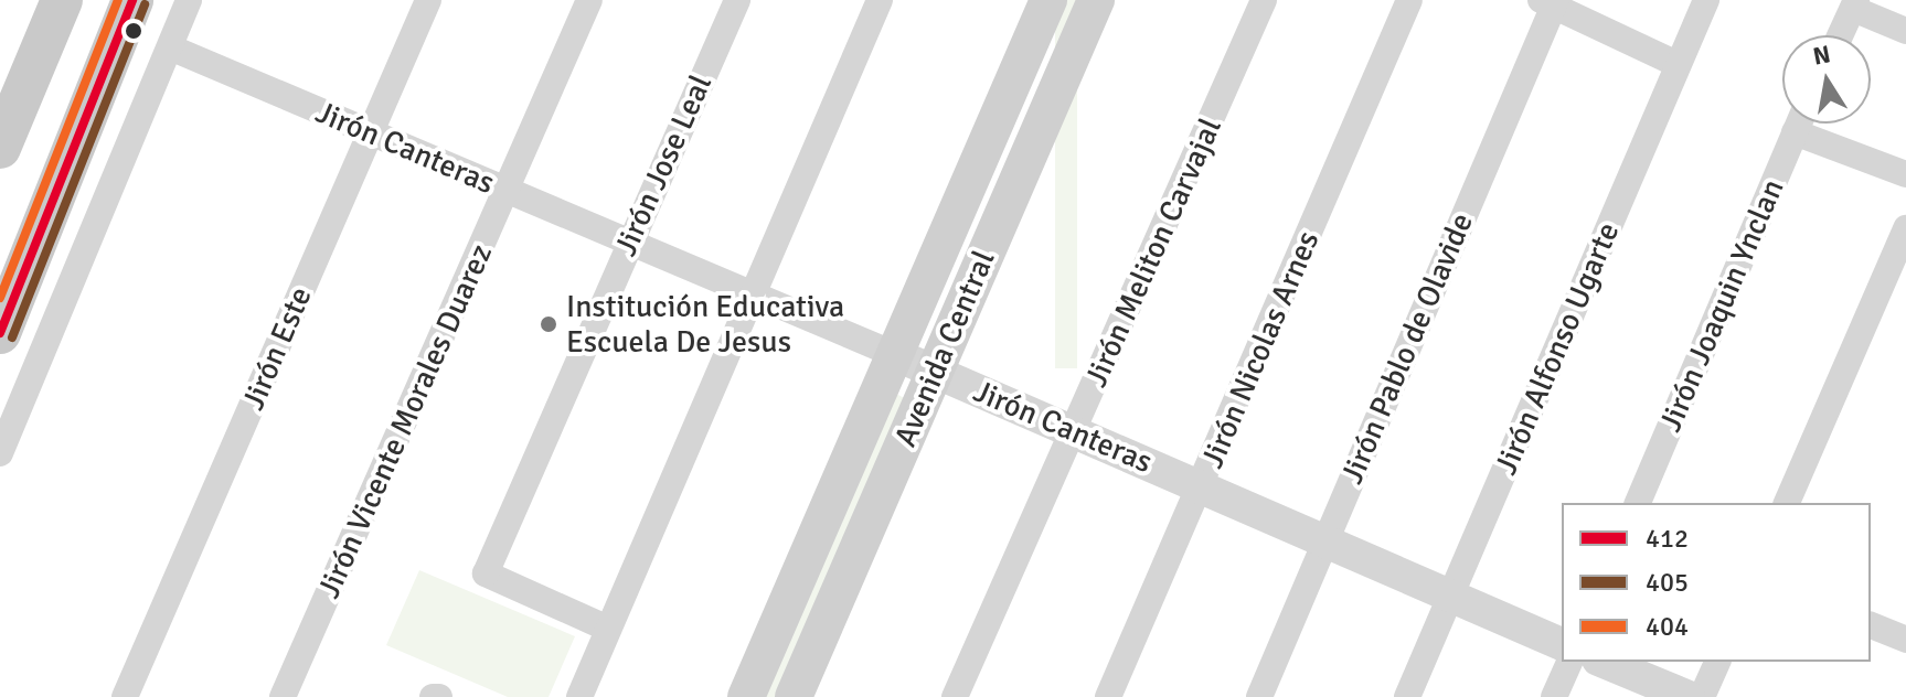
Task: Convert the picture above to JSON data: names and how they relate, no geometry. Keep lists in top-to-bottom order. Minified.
{"streets":{"main road":["Avenida Central"],"street":["Jirón Canteras","Jirón Jose Leal","Jirón Meliton Carvajal","Jirón Joaquin Ynclan","Jirón Este","Jirón Pablo de Olavide","Jirón Alfonso Ugarte","Jirón Nicolas Arnes","Jirón Vicente Morales Duarez"]},"crossings":[["Jirón Canteras","Jirón Jose Leal"],["Jirón Canteras","Jirón Meliton Carvajal"],["Jirón Canteras","Jirón Este"],["Jirón Canteras","Avenida Central"],["Jirón Canteras","Jirón Pablo de Olavide"],["Jirón Canteras","Jirón Alfonso Ugarte"],["Jirón Canteras","Jirón Nicolas Arnes"],["Jirón Canteras","Jirón Vicente Morales Duarez"]],"places":["Institución Educativa Escuela De Jesus"],"lines":["transit line 412","transit line 404","transit line 405"],"legend":["412","405","404"],"north":"top"}
